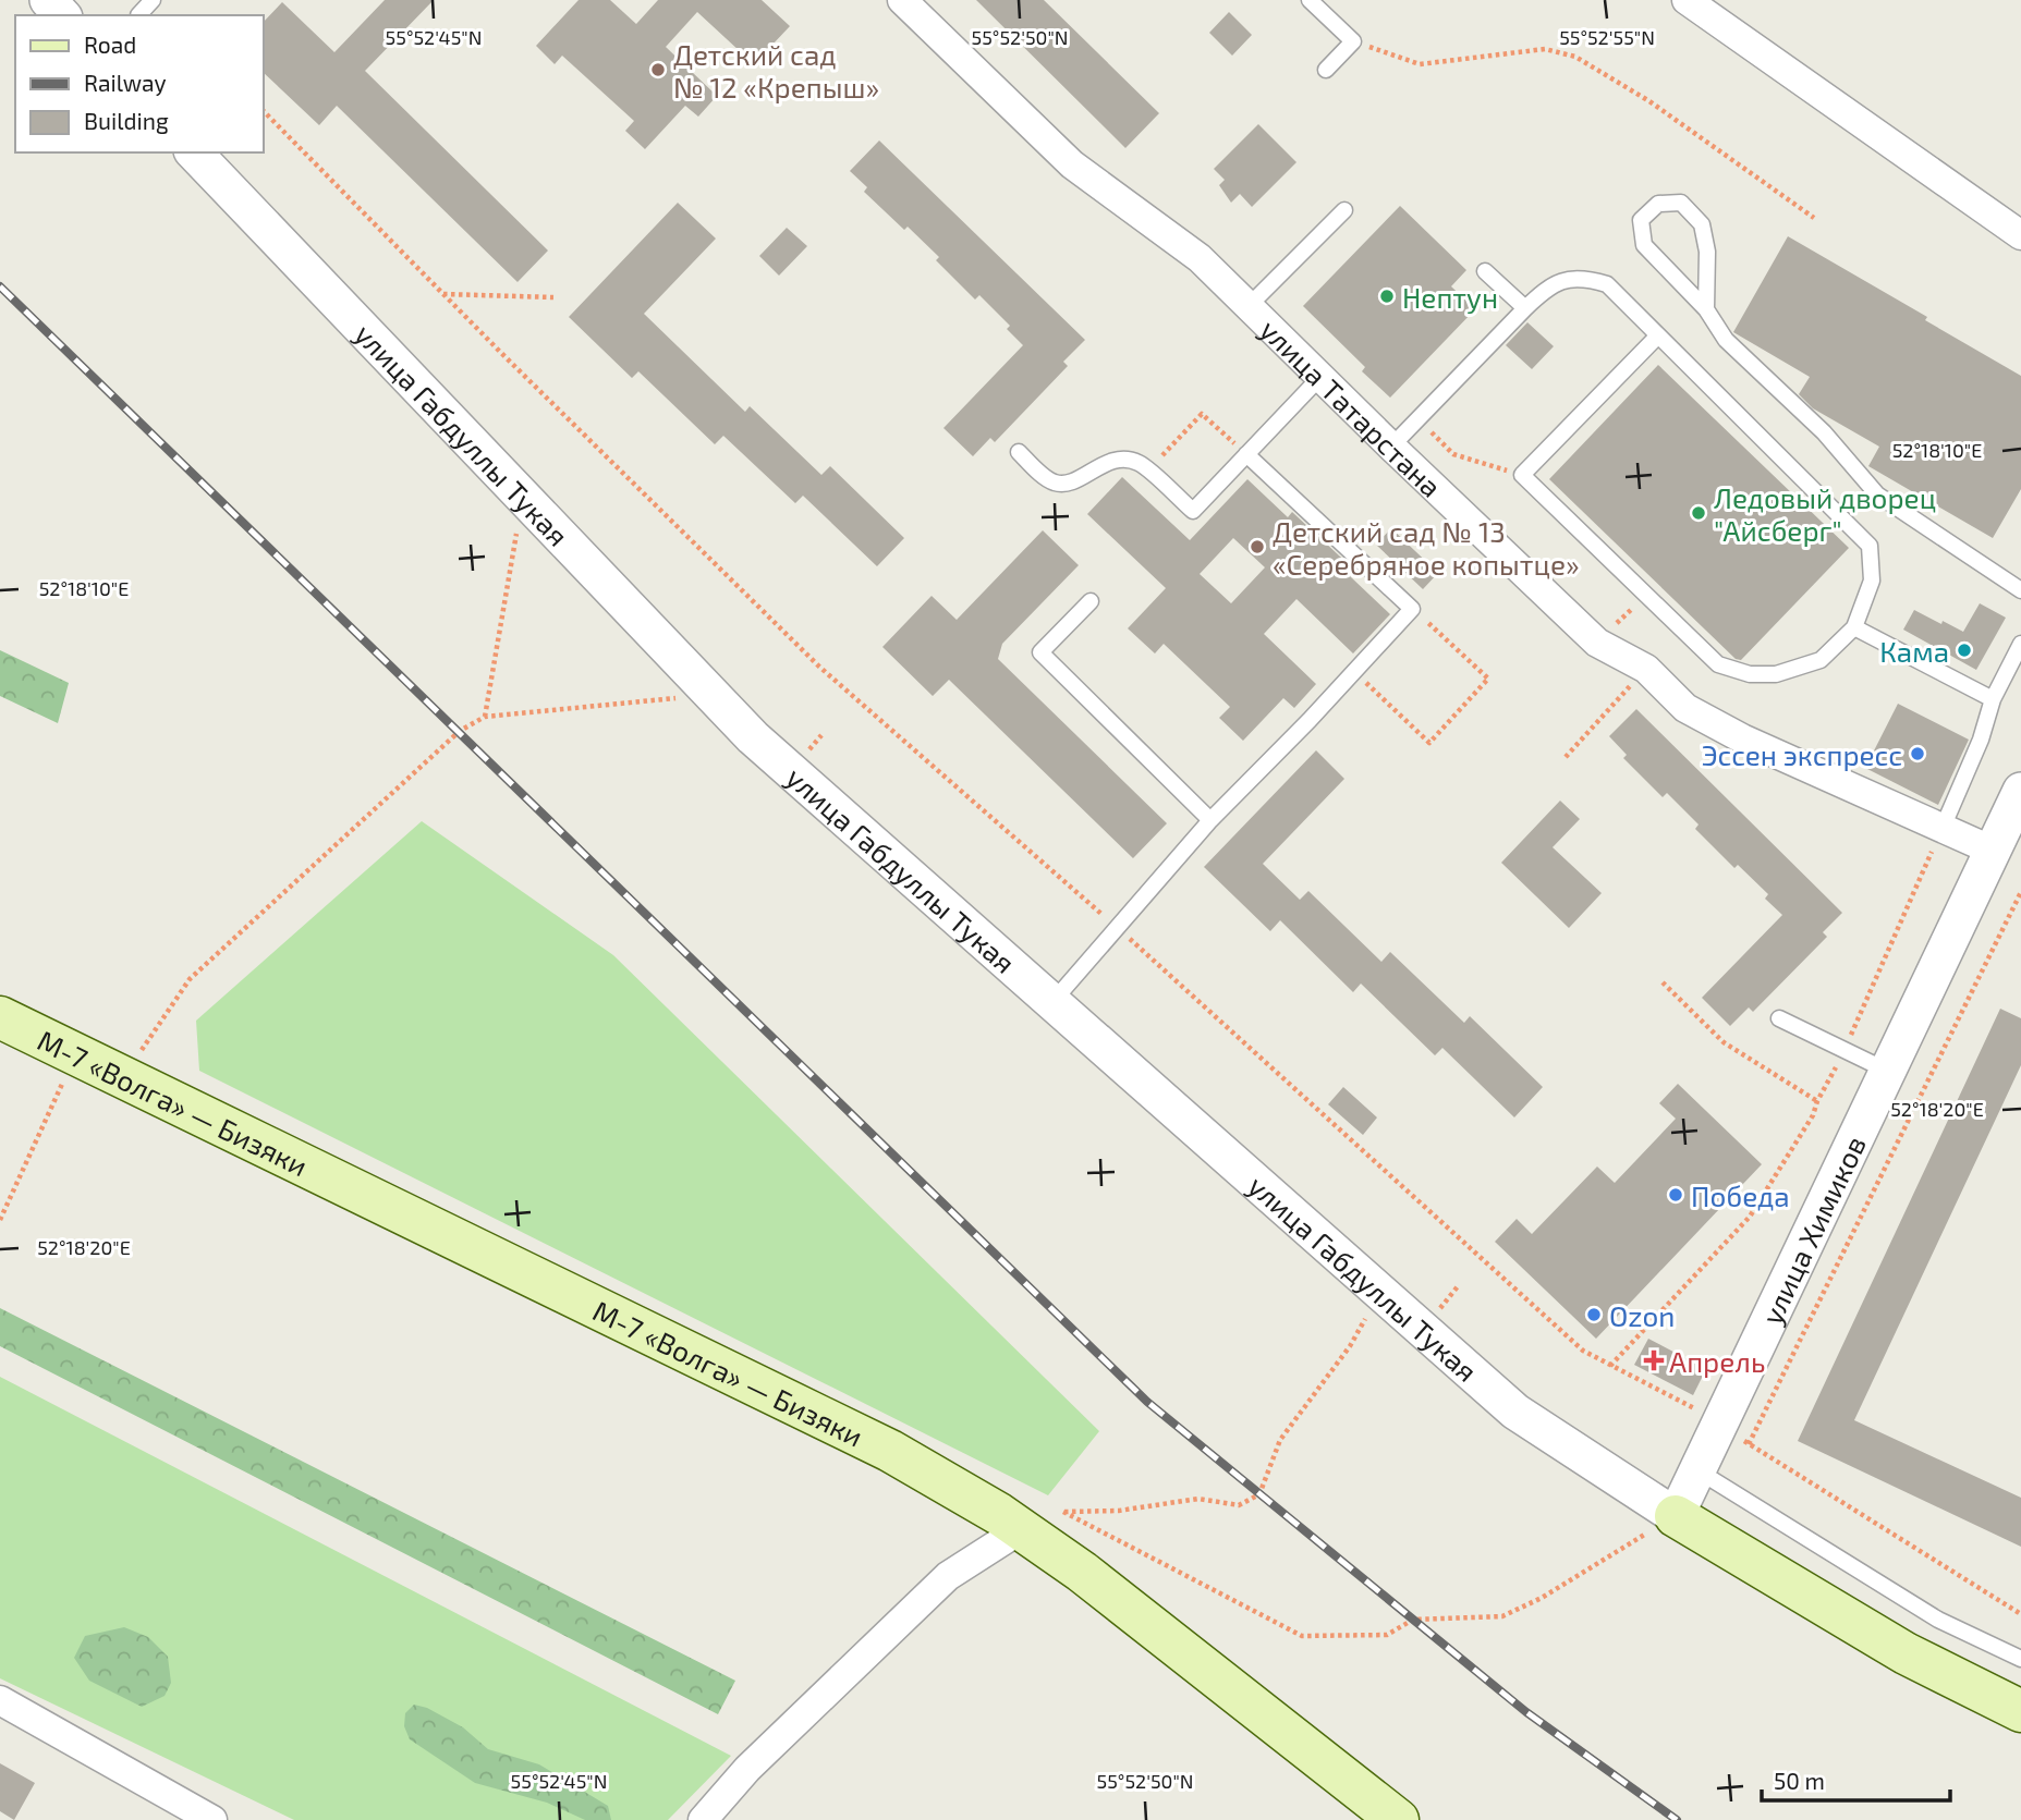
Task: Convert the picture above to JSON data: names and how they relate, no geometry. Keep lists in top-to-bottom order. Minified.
{"streets":{"main road":["М-7 «Волга» — Бизяки"],"street":["улица Татарстана","улица Габдуллы Тукая","улица Химиков"]},"crossings":[["улица Татарстана","улица Химиков"],["улица Габдуллы Тукая","улица Химиков"]],"places":{"other":["Детский сад № 12 «Крепыш»","Нептун","Ледовый дворец \"Айсберг\"","Детский сад № 13 «Серебряное копытце»","Кама","Эссен экспресс","Победа","Ozon"],"health":["Апрель"]},"legend":["Road","Railway","Building"],"scale_bar":"50 m","coordinates":["55°52'45\"N","55°52'50\"N","55°52'55\"N","52°18'10\"E","52°18'20\"E"]}
